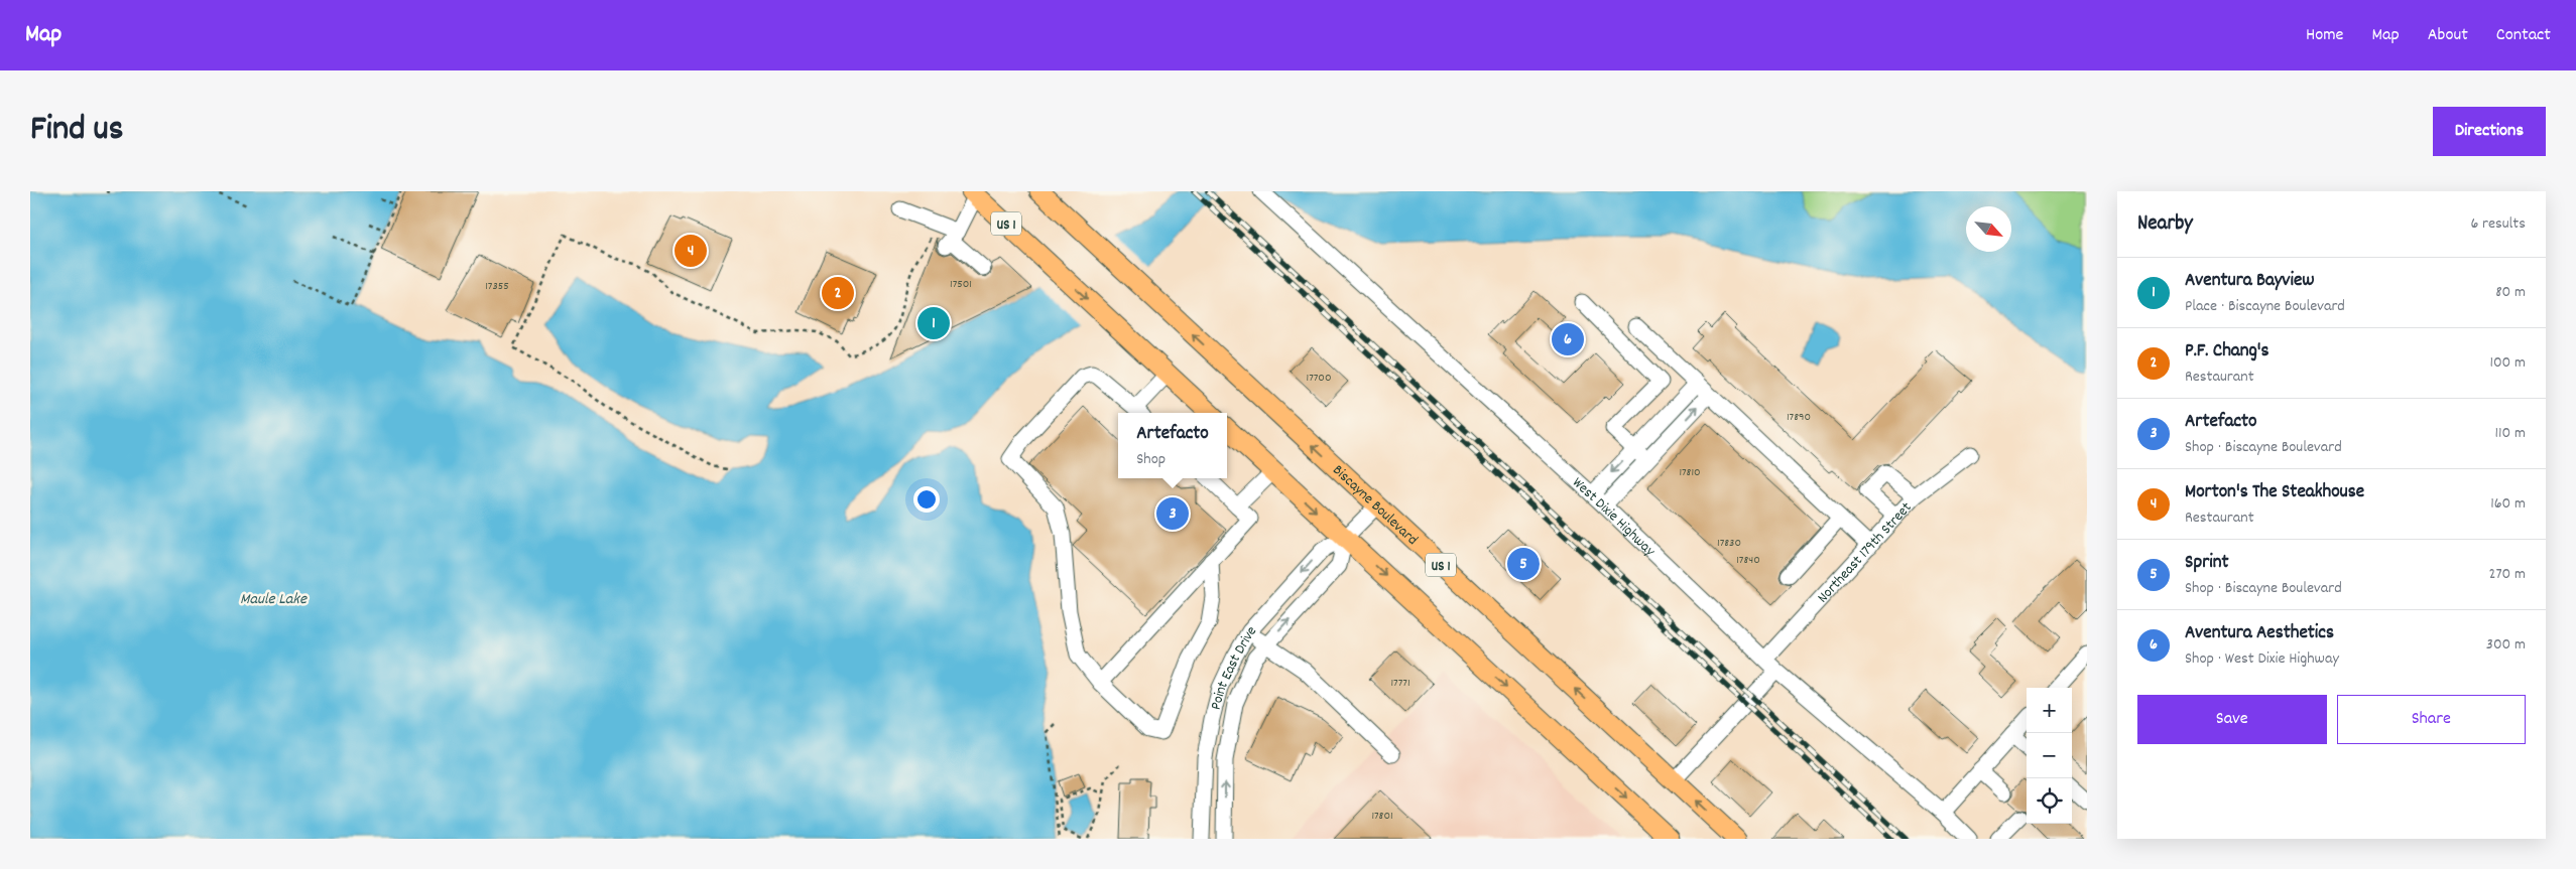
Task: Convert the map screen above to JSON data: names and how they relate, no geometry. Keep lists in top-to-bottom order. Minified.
{"streets":{"main road":["US 1","Biscayne Boulevard"],"street":["West Dixie Highway","Northeast 179th Street","Point East Drive"]},"crossings":[["Biscayne Boulevard","Point East Drive"],["West Dixie Highway","Northeast 179th Street"]],"water":["Maule Lake"],"house_numbers":["17501","17355","17700","17890","17810","17830","17840","17771","17801"],"north":"bottom right","page":{"header":"Map","nav":["Home","Map","About","Contact"],"title":"Find us","buttons":["Directions",["Save","Share"]],"heading":["Nearby","6 results"],"pins":["4","2","1","6","3","5"],"list":[{"mark":"1","name":"Aventura Bayview","note":"Place · Biscayne Boulevard","value":"80 m"},{"mark":"2","name":"P.F. Chang's","note":"Restaurant","value":"100 m"},{"mark":"3","name":"Artefacto","note":"Shop · Biscayne Boulevard","value":"110 m"},{"mark":"4","name":"Morton's The Steakhouse","note":"Restaurant","value":"160 m"},{"mark":"5","name":"Sprint","note":"Shop · Biscayne Boulevard","value":"270 m"},{"mark":"6","name":"Aventura Aesthetics","note":"Shop · West Dixie Highway","value":"300 m"}],"popup":["Artefacto","Shop"],"map_buttons":["+","−"]}}
